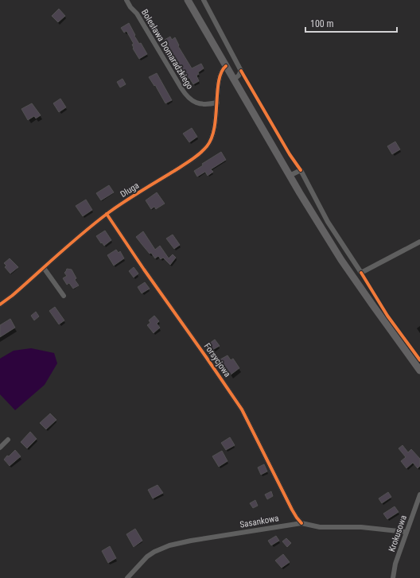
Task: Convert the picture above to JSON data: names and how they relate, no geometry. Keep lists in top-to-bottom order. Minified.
{"streets":{"street":["Bolesława Domaradzkiego","Długa","Forsycjowa","Sasankowa","Krokusowa"]},"crossings":[["Bolesława Domaradzkiego","Długa"],["Długa","Forsycjowa"],["Forsycjowa","Sasankowa"],["Sasankowa","Krokusowa"]],"scale_bar":"100 m"}
